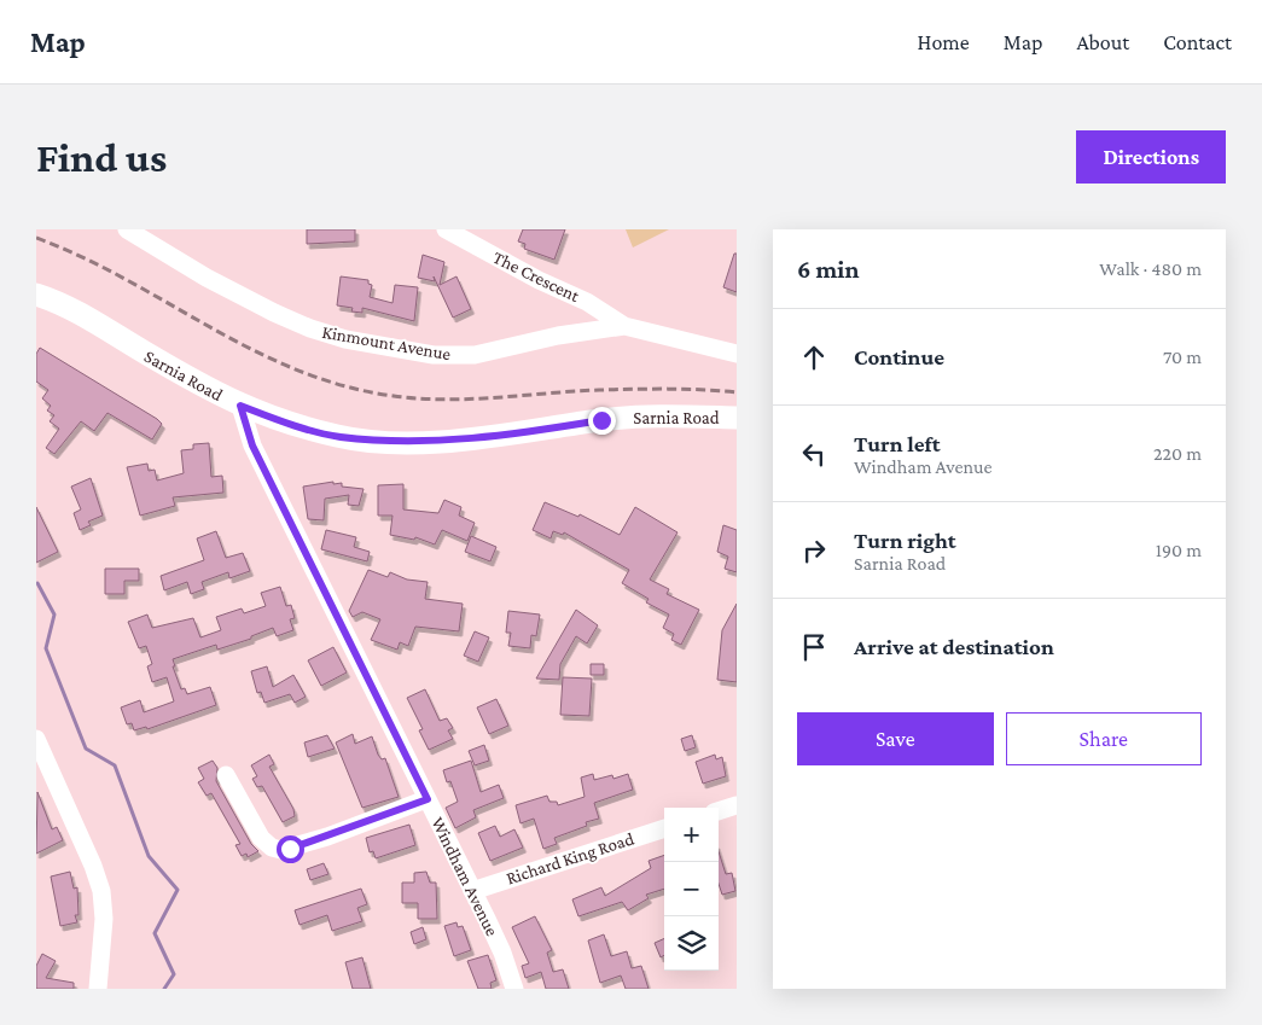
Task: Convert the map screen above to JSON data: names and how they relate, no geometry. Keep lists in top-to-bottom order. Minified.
{"streets":{"main road":["Sarnia Road"],"street":["The Crescent","Kinmount Avenue","Richard King Road","Windham Avenue"]},"crossings":[["The Crescent","Kinmount Avenue"],["Sarnia Road","Windham Avenue"],["Richard King Road","Windham Avenue"]],"page":{"header":"Map","nav":["Home","Map","About","Contact"],"buttons":["Directions",["Save","Share"]],"title":"Find us","heading":["6 min","Walk · 480 m"],"list":[["Continue","70 m"],["Turn left","Windham Avenue","220 m"],["Turn right","Sarnia Road","190 m"],"Arrive at destination"],"map_buttons":["+","−"]}}
